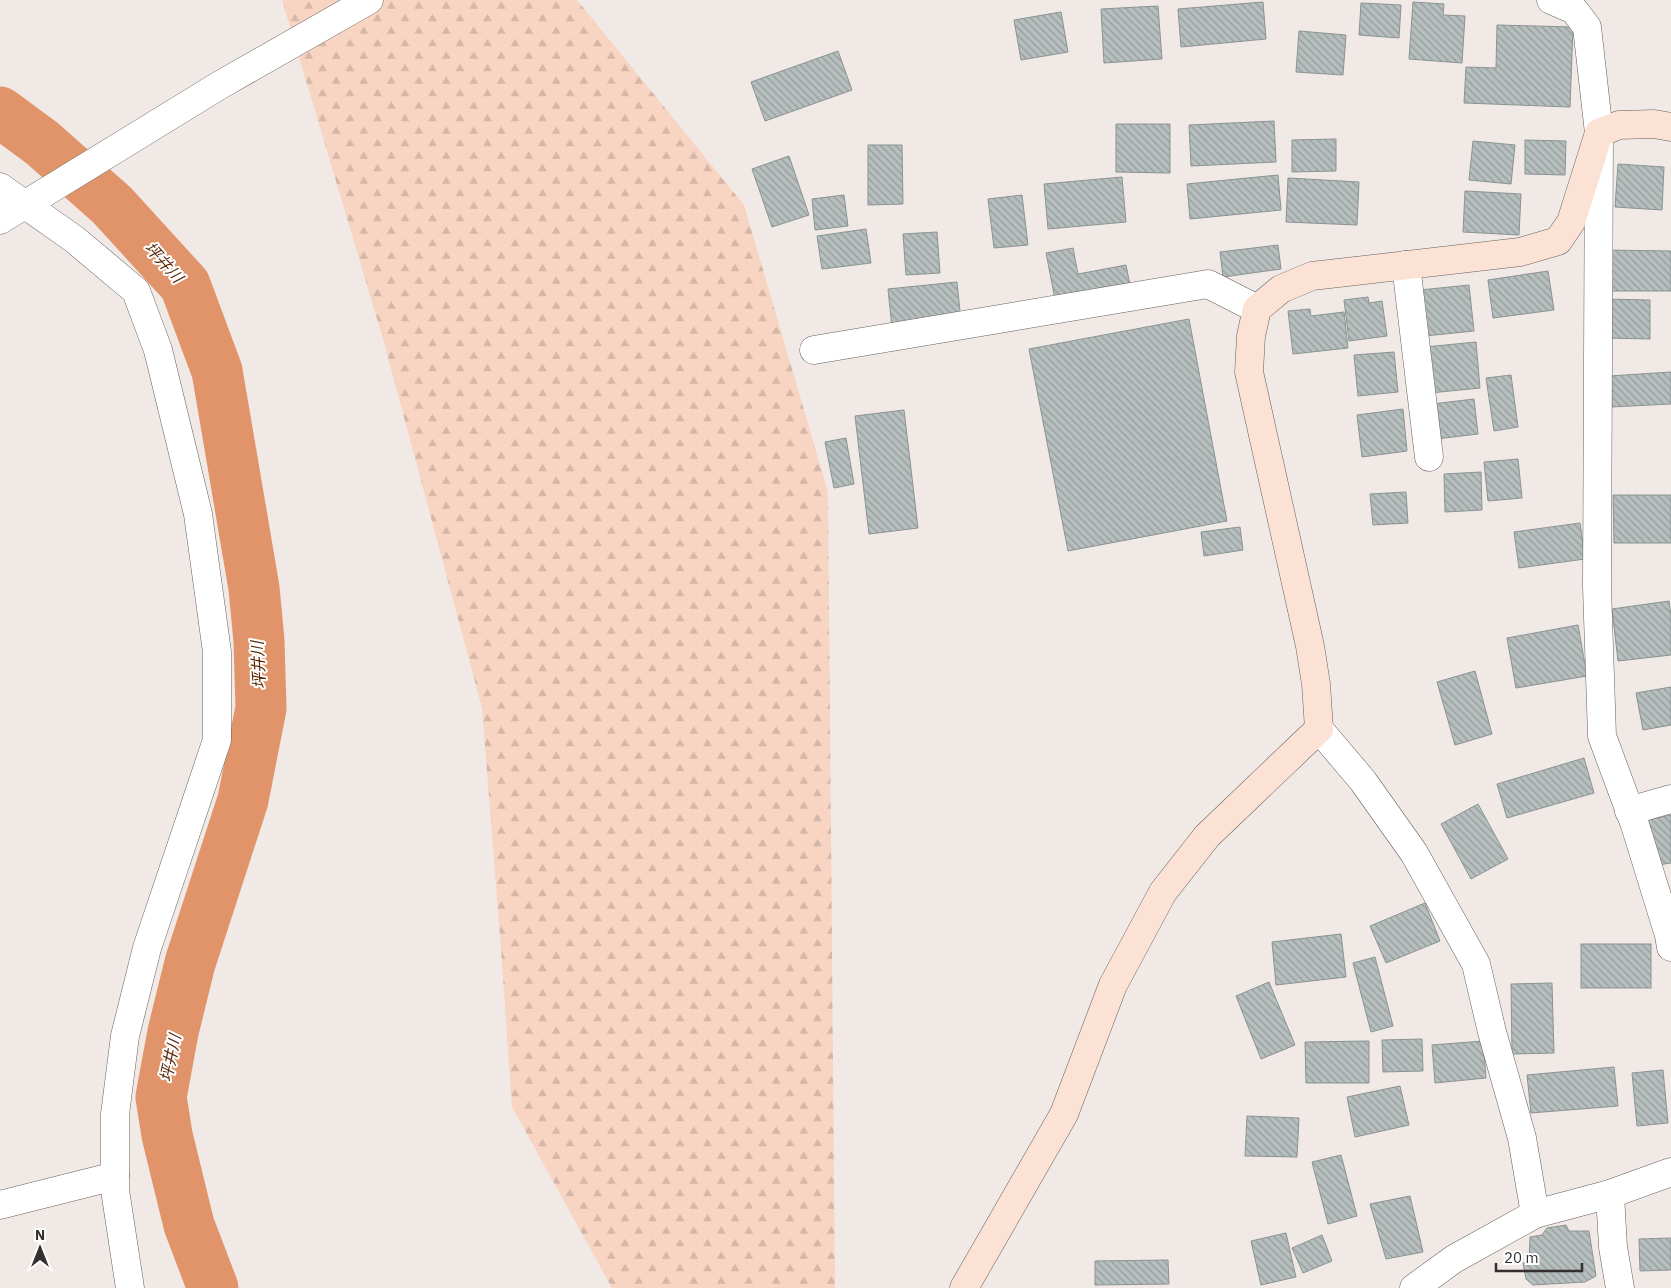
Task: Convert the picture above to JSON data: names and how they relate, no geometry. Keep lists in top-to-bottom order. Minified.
{"water":["坪井川"],"scale_bar":"20 m","north":"top"}
